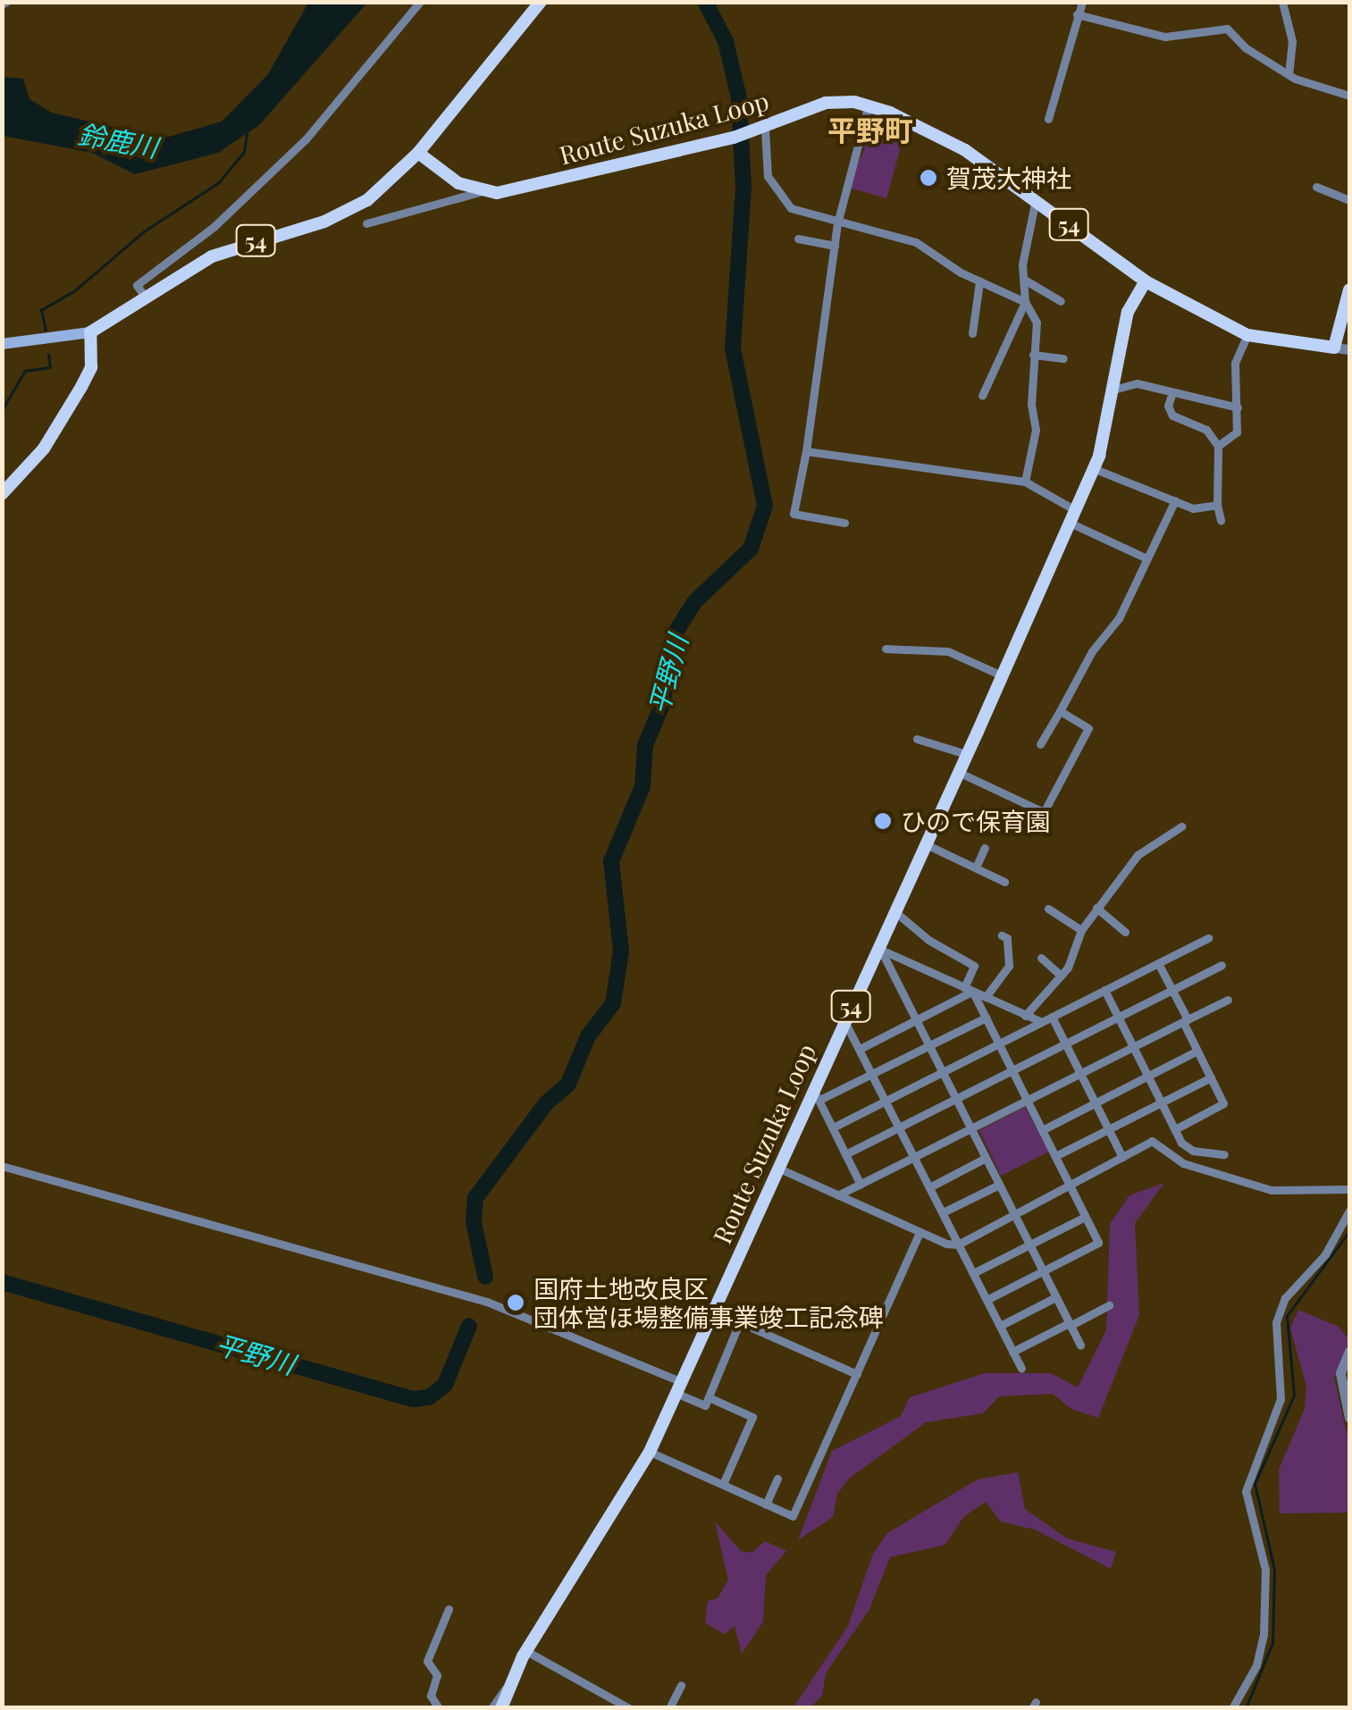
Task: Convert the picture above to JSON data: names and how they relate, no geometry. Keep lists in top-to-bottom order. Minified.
{"streets":{"main road":["Route Suzuka Loop","54"]},"districts":["平野町"],"water":["鈴鹿川","平野川"],"places":["賀茂大神社","ひので保育園","国府土地改良区 団体営ほ場整備事業竣工記念碑"]}
